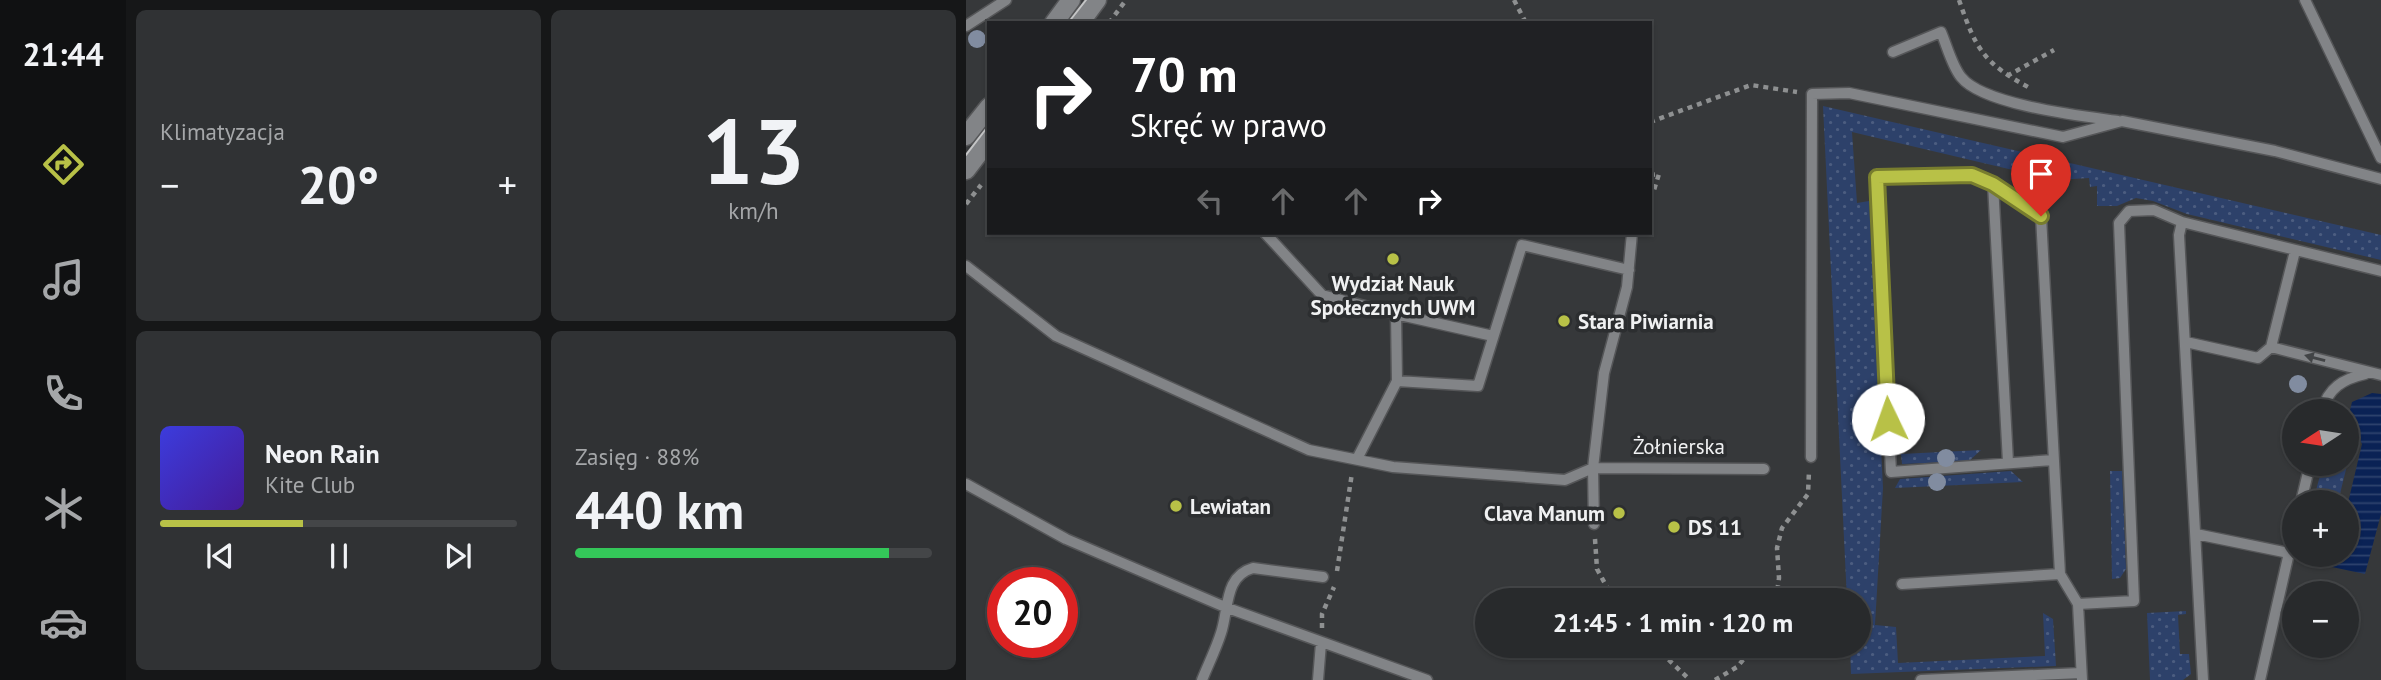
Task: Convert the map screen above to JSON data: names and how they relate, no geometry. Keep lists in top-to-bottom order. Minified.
{"streets":{"lane":["Żołnierska"]},"places":["Wydział Nauk Społecznych UWM","Stara Piwiarnia","Lewiatan","Clava Manum","DS 11"],"north":"left","page":{"tabs":"21:44","tile":["Klimatyzacja",["13","km/h"],["Zasięg · 88%","440 km"]],"turn":["70 m","Skręć w prawo"],"heat":["−","20°","+"],"map_buttons":["+","−"],"song":["Neon Rain","Kite Club"],"limit":"20","trip":"21:45 · 1 min · 120 m"}}
